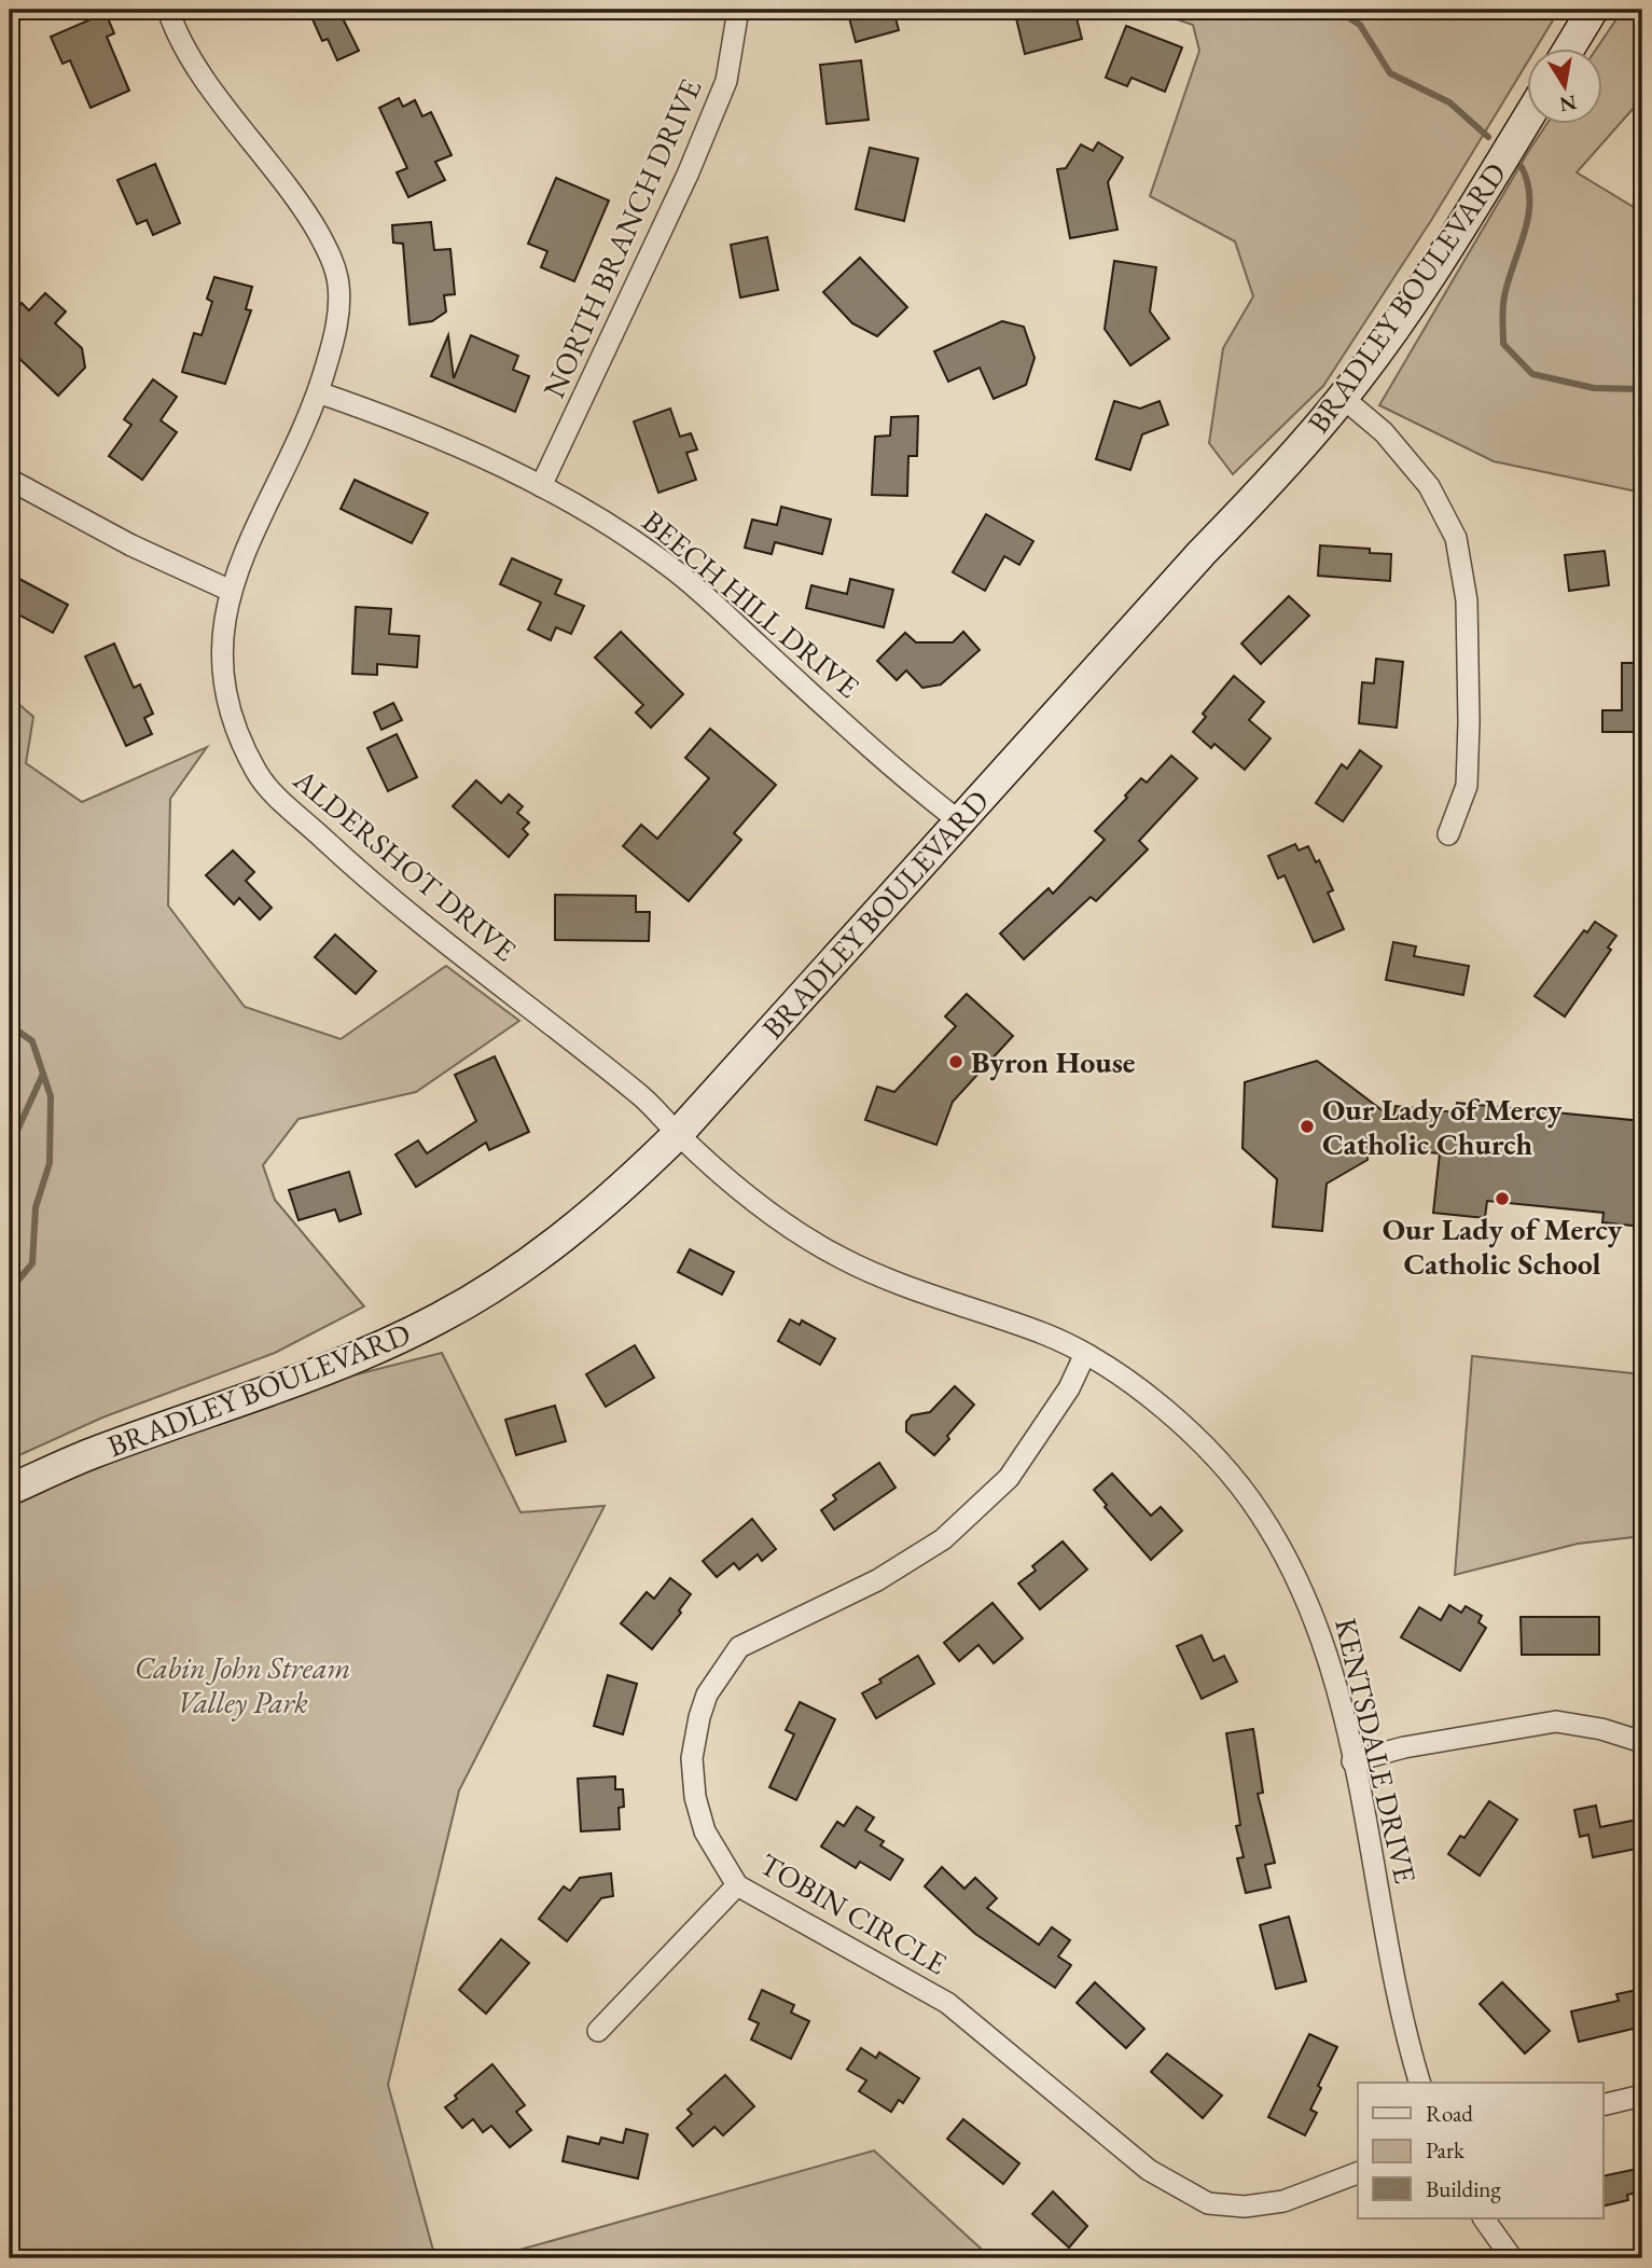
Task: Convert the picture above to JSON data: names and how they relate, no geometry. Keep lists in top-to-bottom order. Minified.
{"streets":{"main road":["BRADLEY BOULEVARD"],"street":["NORTH BRANCH DRIVE","BEECH HILL DRIVE","ALDERSHOT DRIVE","KENTSDALE DRIVE","TOBIN CIRCLE"]},"crossings":[["NORTH BRANCH DRIVE","BEECH HILL DRIVE"],["BRADLEY BOULEVARD","BEECH HILL DRIVE"],["BRADLEY BOULEVARD","ALDERSHOT DRIVE"],["BRADLEY BOULEVARD","KENTSDALE DRIVE"],["BEECH HILL DRIVE","ALDERSHOT DRIVE"],["ALDERSHOT DRIVE","KENTSDALE DRIVE"],["KENTSDALE DRIVE","TOBIN CIRCLE"]],"parks":["Cabin John Stream Valley Park"],"places":["Byron House","Our Lady of Mercy Catholic Church","Our Lady of Mercy Catholic School"],"legend":["Road","Park","Building"],"north":"bottom"}
